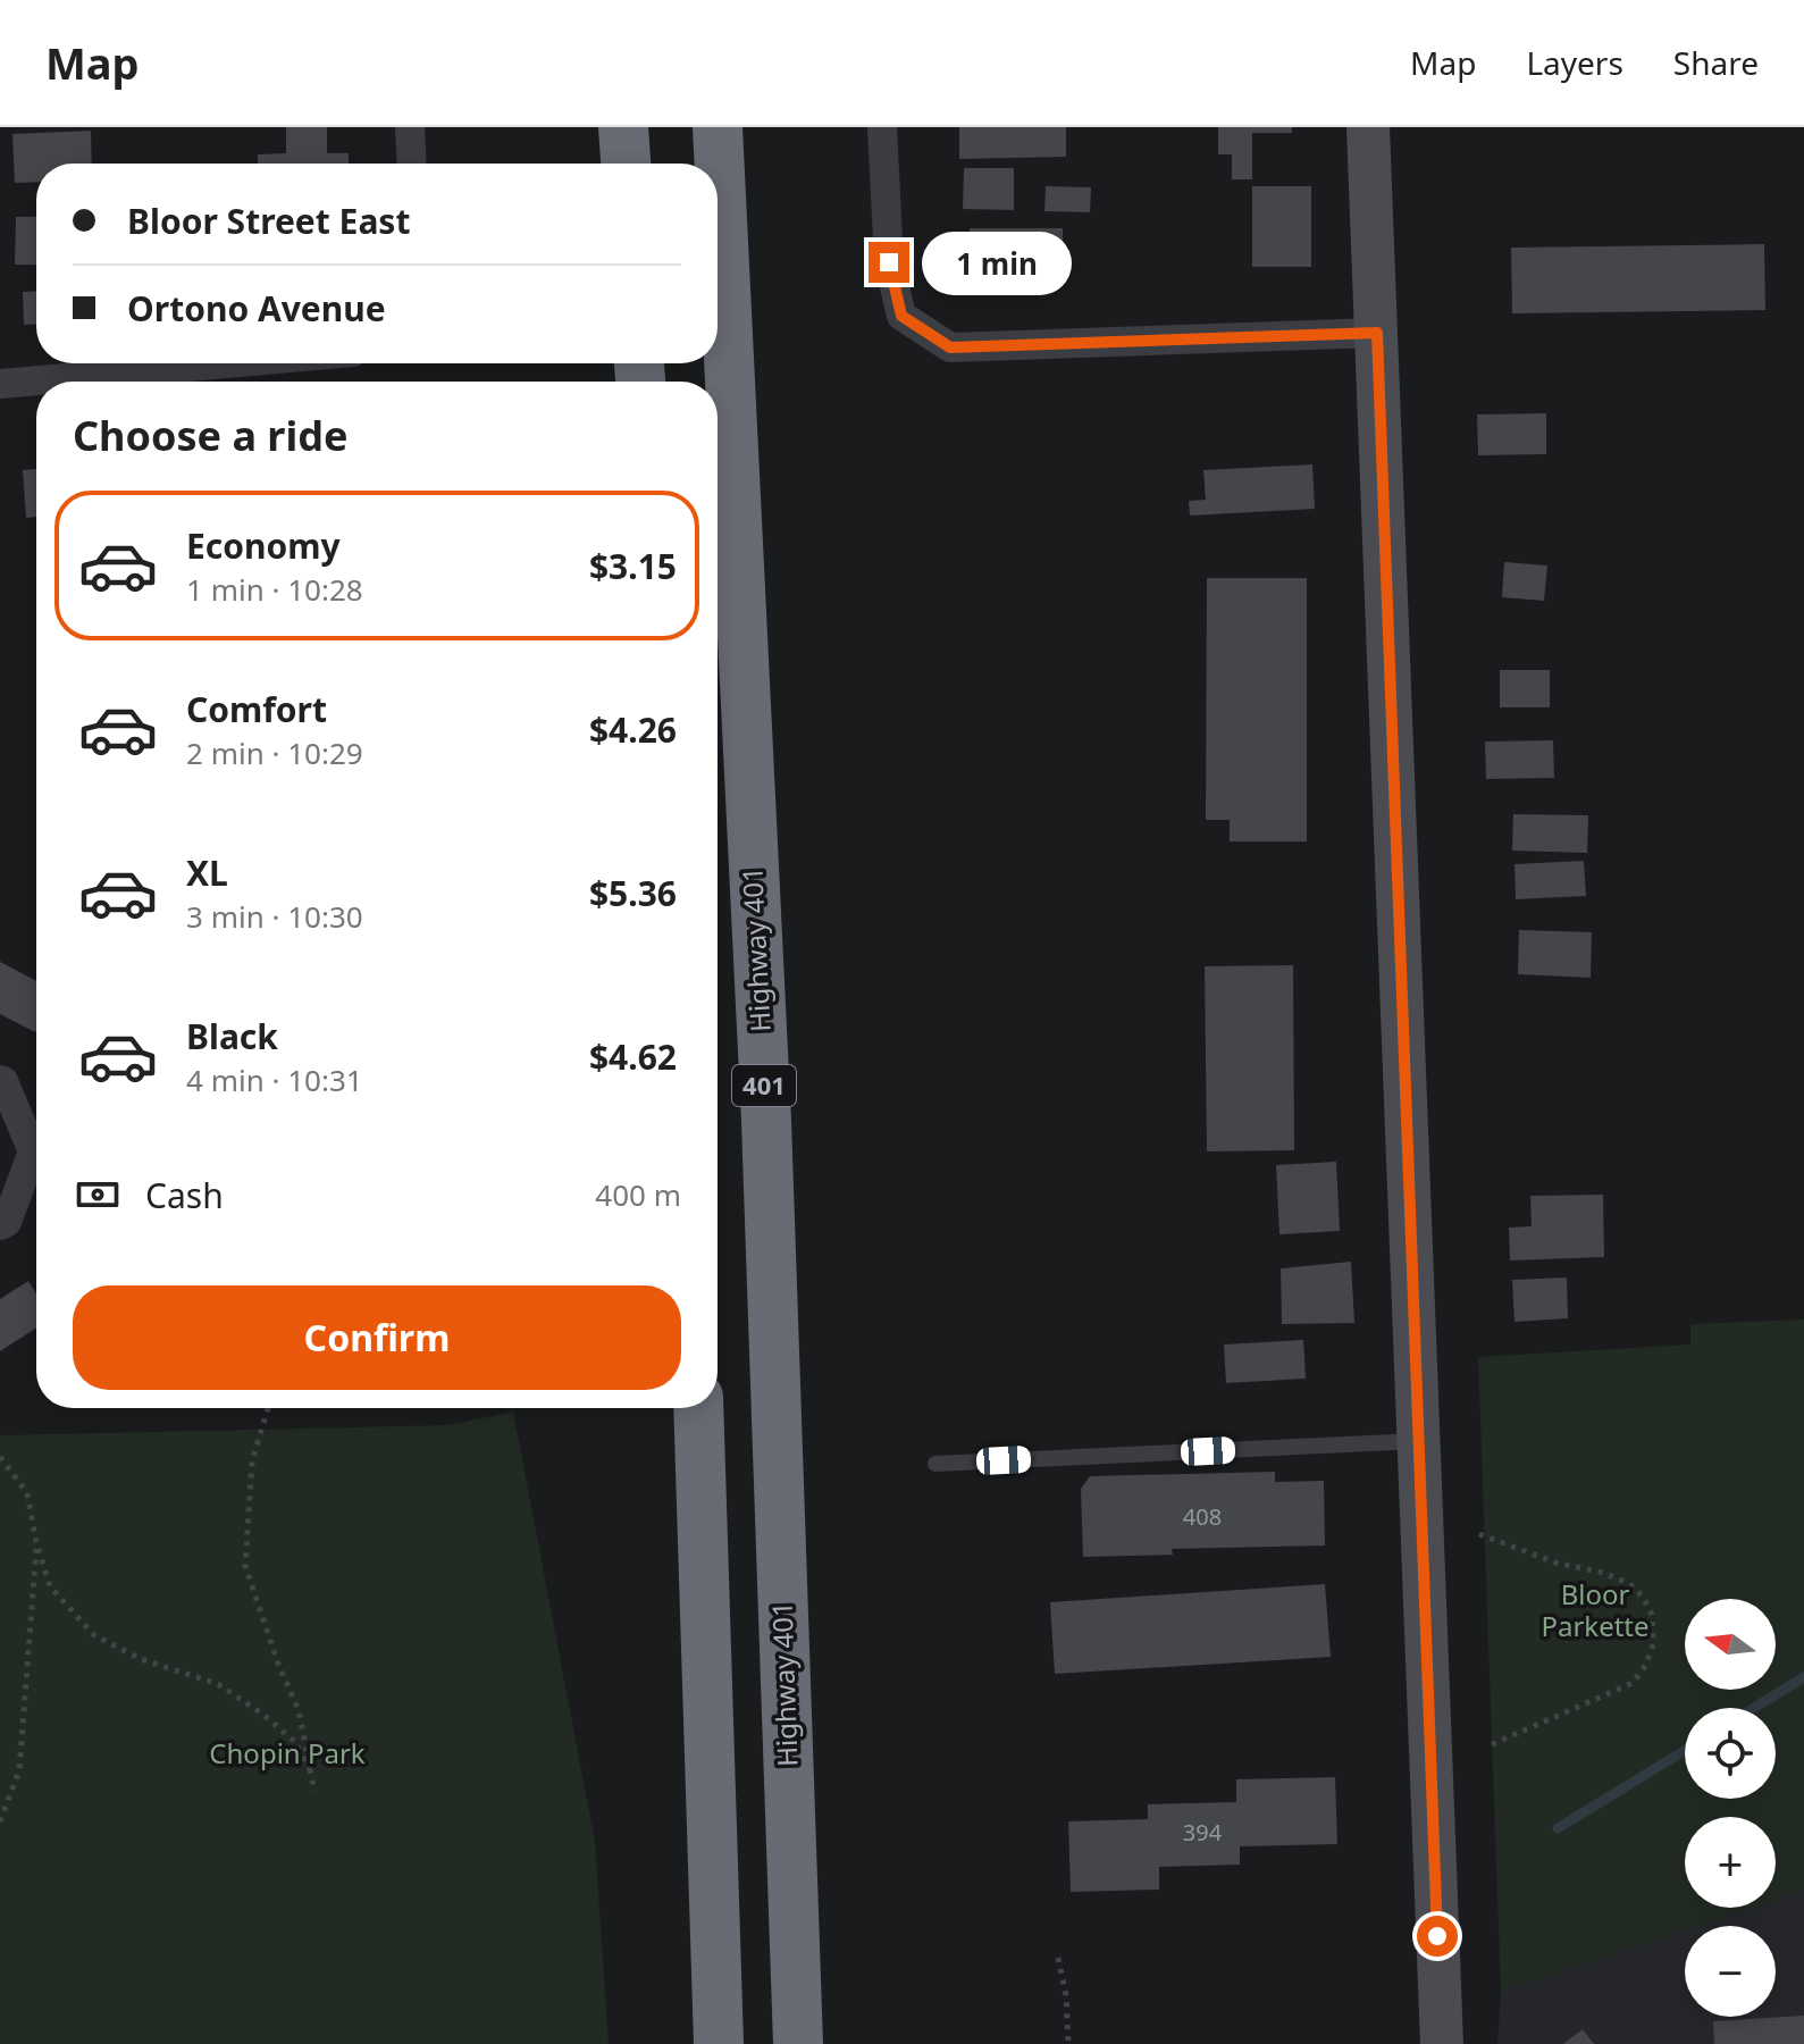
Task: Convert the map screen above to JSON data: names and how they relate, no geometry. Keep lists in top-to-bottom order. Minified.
{"streets":{"highway":["Highway 401","401"]},"parks":["Bloor Parkette","Chopin Park"],"house_numbers":["408","394"],"north":"left","page":{"header":"Map","nav":["Map","Layers","Share"],"banner":["Bloor Street East","Ortono Avenue"],"bubble":"1 min","heading":"Choose a ride","list":[{"name":"Economy","note":"1 min · 10:28","value":"$3.15"},{"name":"Comfort","note":"2 min · 10:29","value":"$4.26"},{"name":"XL","note":"3 min · 10:30","value":"$5.36"},{"name":"Black","note":"4 min · 10:31","value":"$4.62"}],"pay":["Cash","400 m"],"buttons":"Confirm","map_buttons":["+","−"]}}
